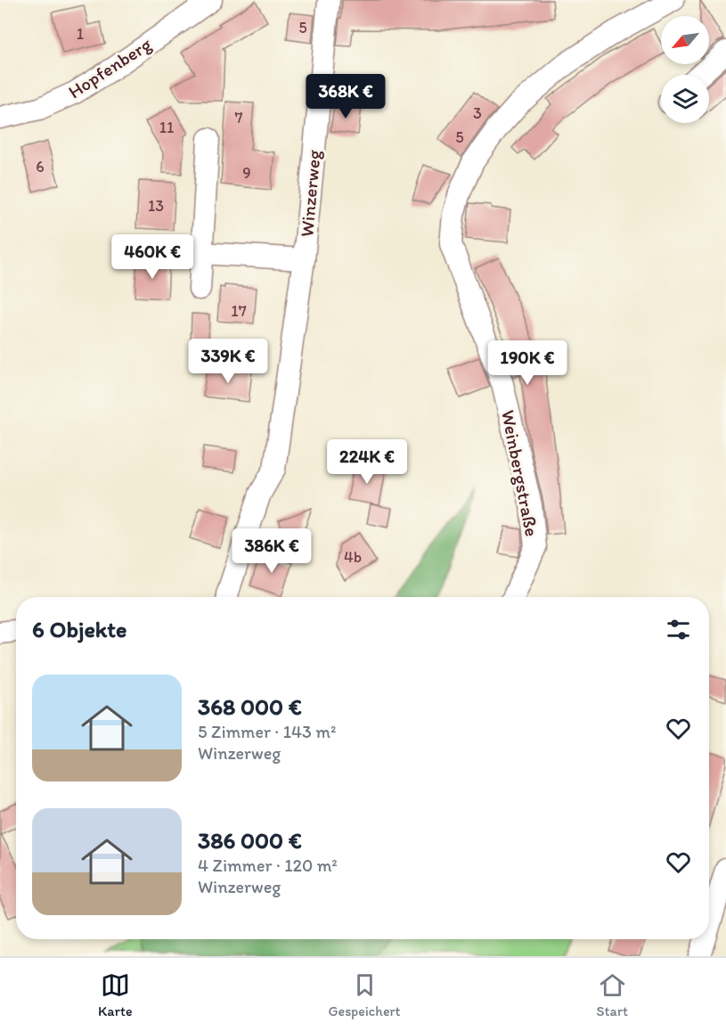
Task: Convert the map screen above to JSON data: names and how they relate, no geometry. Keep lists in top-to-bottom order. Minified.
{"streets":{"street":["Hopfenberg","Winzerweg","Weinbergstraße"]},"house_numbers":["5","1","3","7","11","5","6","9","13","17","4b"],"north":"bottom left","page":{"price":["368K €","460K €","339K €","190K €","224K €","386K €"],"heading":"6 Objekte","list":[{"name":"368 000 €","note":"5 Zimmer · 143 m² · Winzerweg"},{"name":"386 000 €","note":"4 Zimmer · 120 m² · Winzerweg"}],"tabs":["Karte","Gespeichert","Start"]}}
